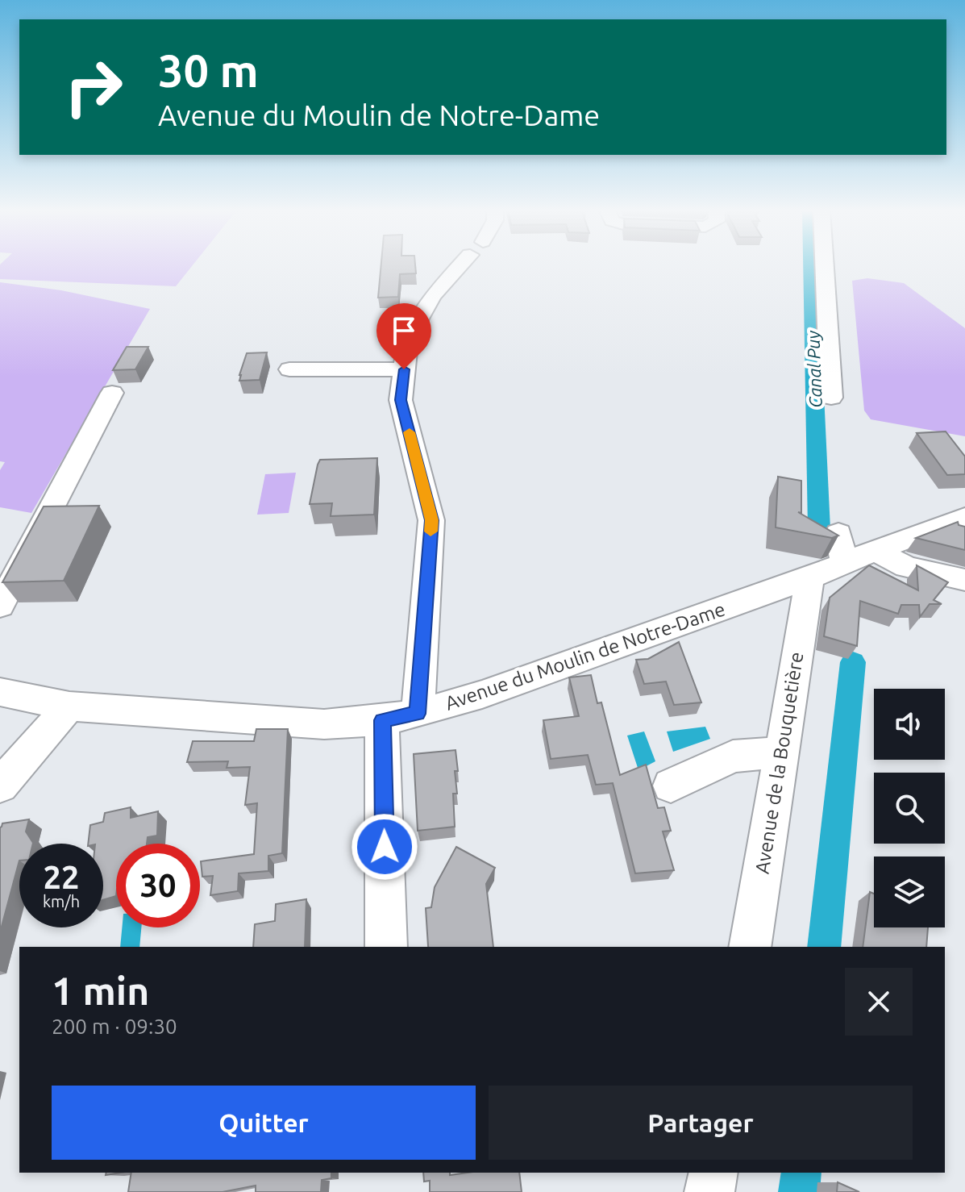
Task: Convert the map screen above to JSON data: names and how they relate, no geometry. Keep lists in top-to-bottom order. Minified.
{"streets":{"street":["Avenue du Moulin de Notre-Dame","Avenue de la Bouquetière"]},"crossings":[["Avenue du Moulin de Notre-Dame","Avenue de la Bouquetière"]],"water":["Canal Puy"],"page":{"turn":["30 m","Avenue du Moulin de Notre-Dame"],"speed":"22 km/h","limit":"30","heading":["1 min","200 m · 09:30"],"buttons":["Quitter","Partager"]}}
